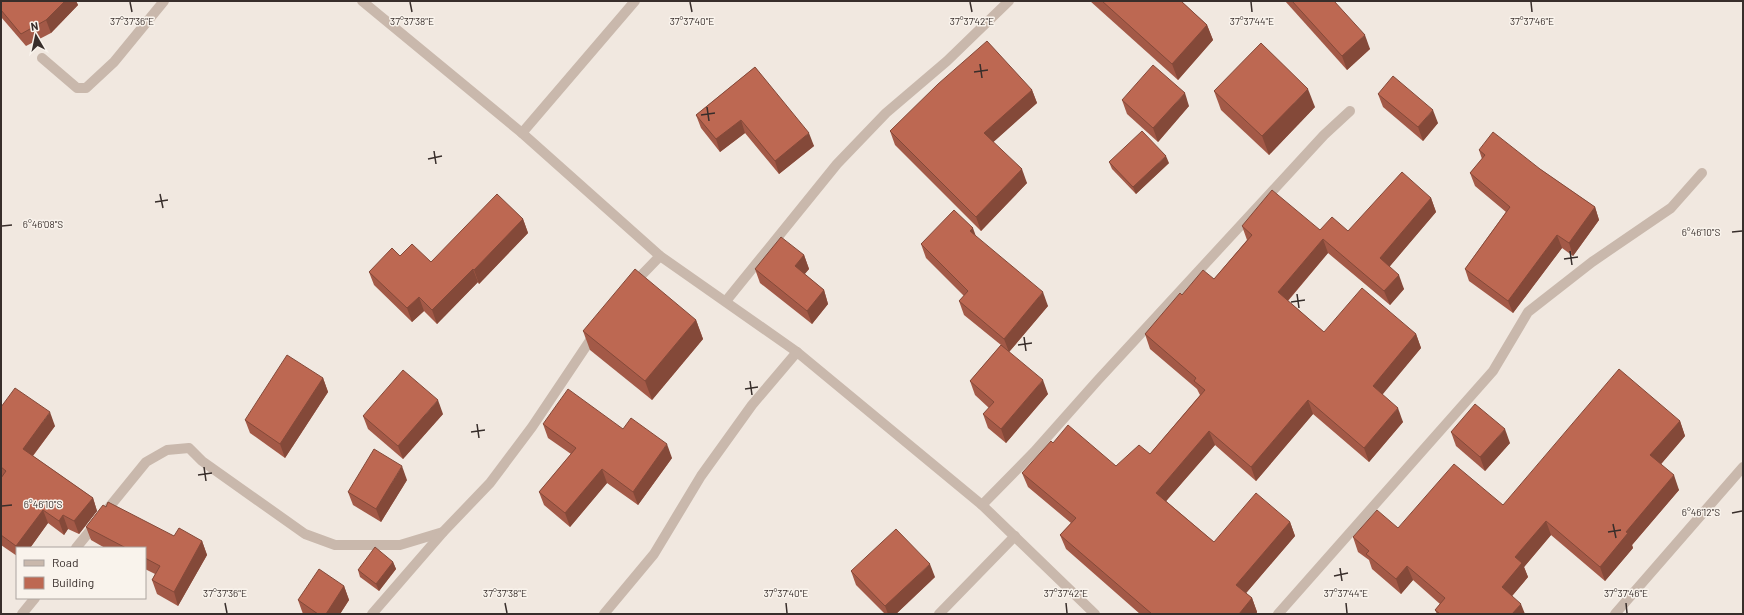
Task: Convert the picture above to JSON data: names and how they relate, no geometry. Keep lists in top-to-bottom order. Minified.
{"legend":["Road","Building"],"north":"top","coordinates":["37°37'36\"E","37°37'38\"E","37°37'40\"E","37°37'42\"E","37°37'44\"E","37°37'46\"E","6°46'08\"S","6°46'10\"S","6°46'12\"S"]}
